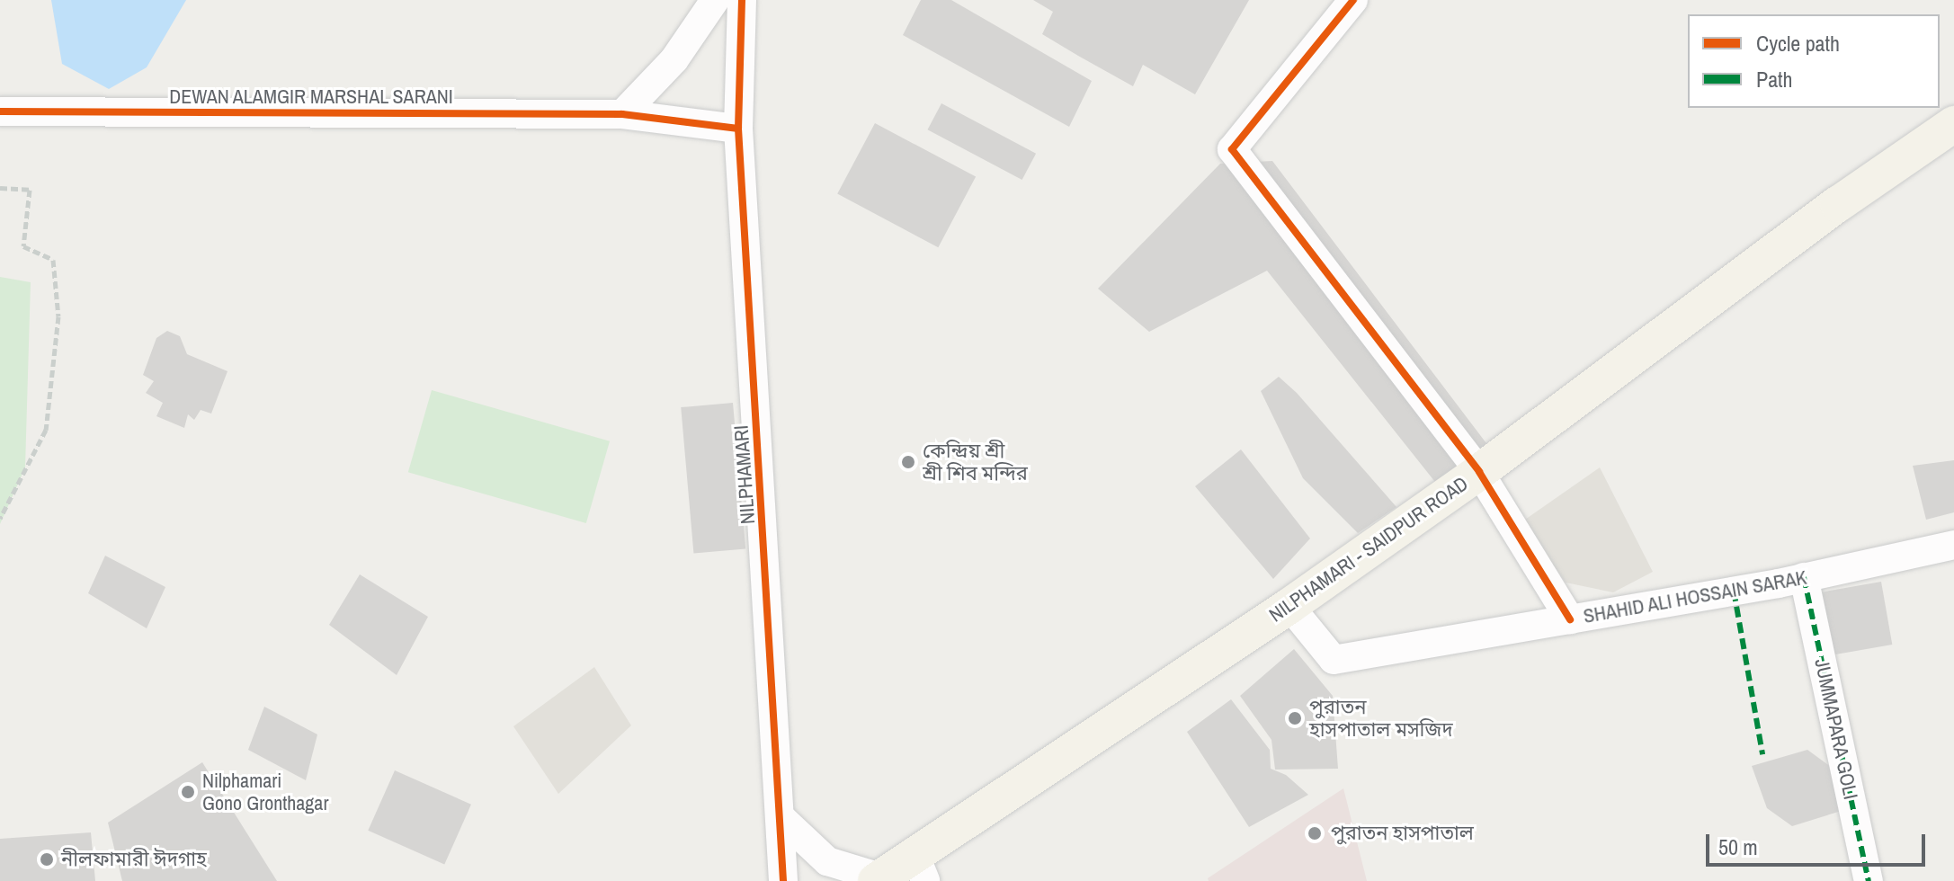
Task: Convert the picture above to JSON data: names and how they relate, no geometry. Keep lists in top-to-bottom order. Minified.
{"streets":{"main road":["NILPHAMARI - SAIDPUR ROAD"],"street":["DEWAN ALAMGIR MARSHAL SARANI","NILPHAMARI","SHAHID ALI HOSSAIN SARAK","JUMMAPARA GOLI"]},"crossings":[["DEWAN ALAMGIR MARSHAL SARANI","NILPHAMARI"],["NILPHAMARI - SAIDPUR ROAD","SHAHID ALI HOSSAIN SARAK"],["SHAHID ALI HOSSAIN SARAK","JUMMAPARA GOLI"]],"places":["কেন্দ্রিয় শ্রী শ্রী শিব মন্দির","পুরাতন হাসপাতাল মসজিদ","Nilphamari Gono Gronthagar","পুরাতন হাসপাতাল","নীলফামারী ঈদগাহ"],"legend":["Cycle path","Path"],"scale_bar":"50 m"}
